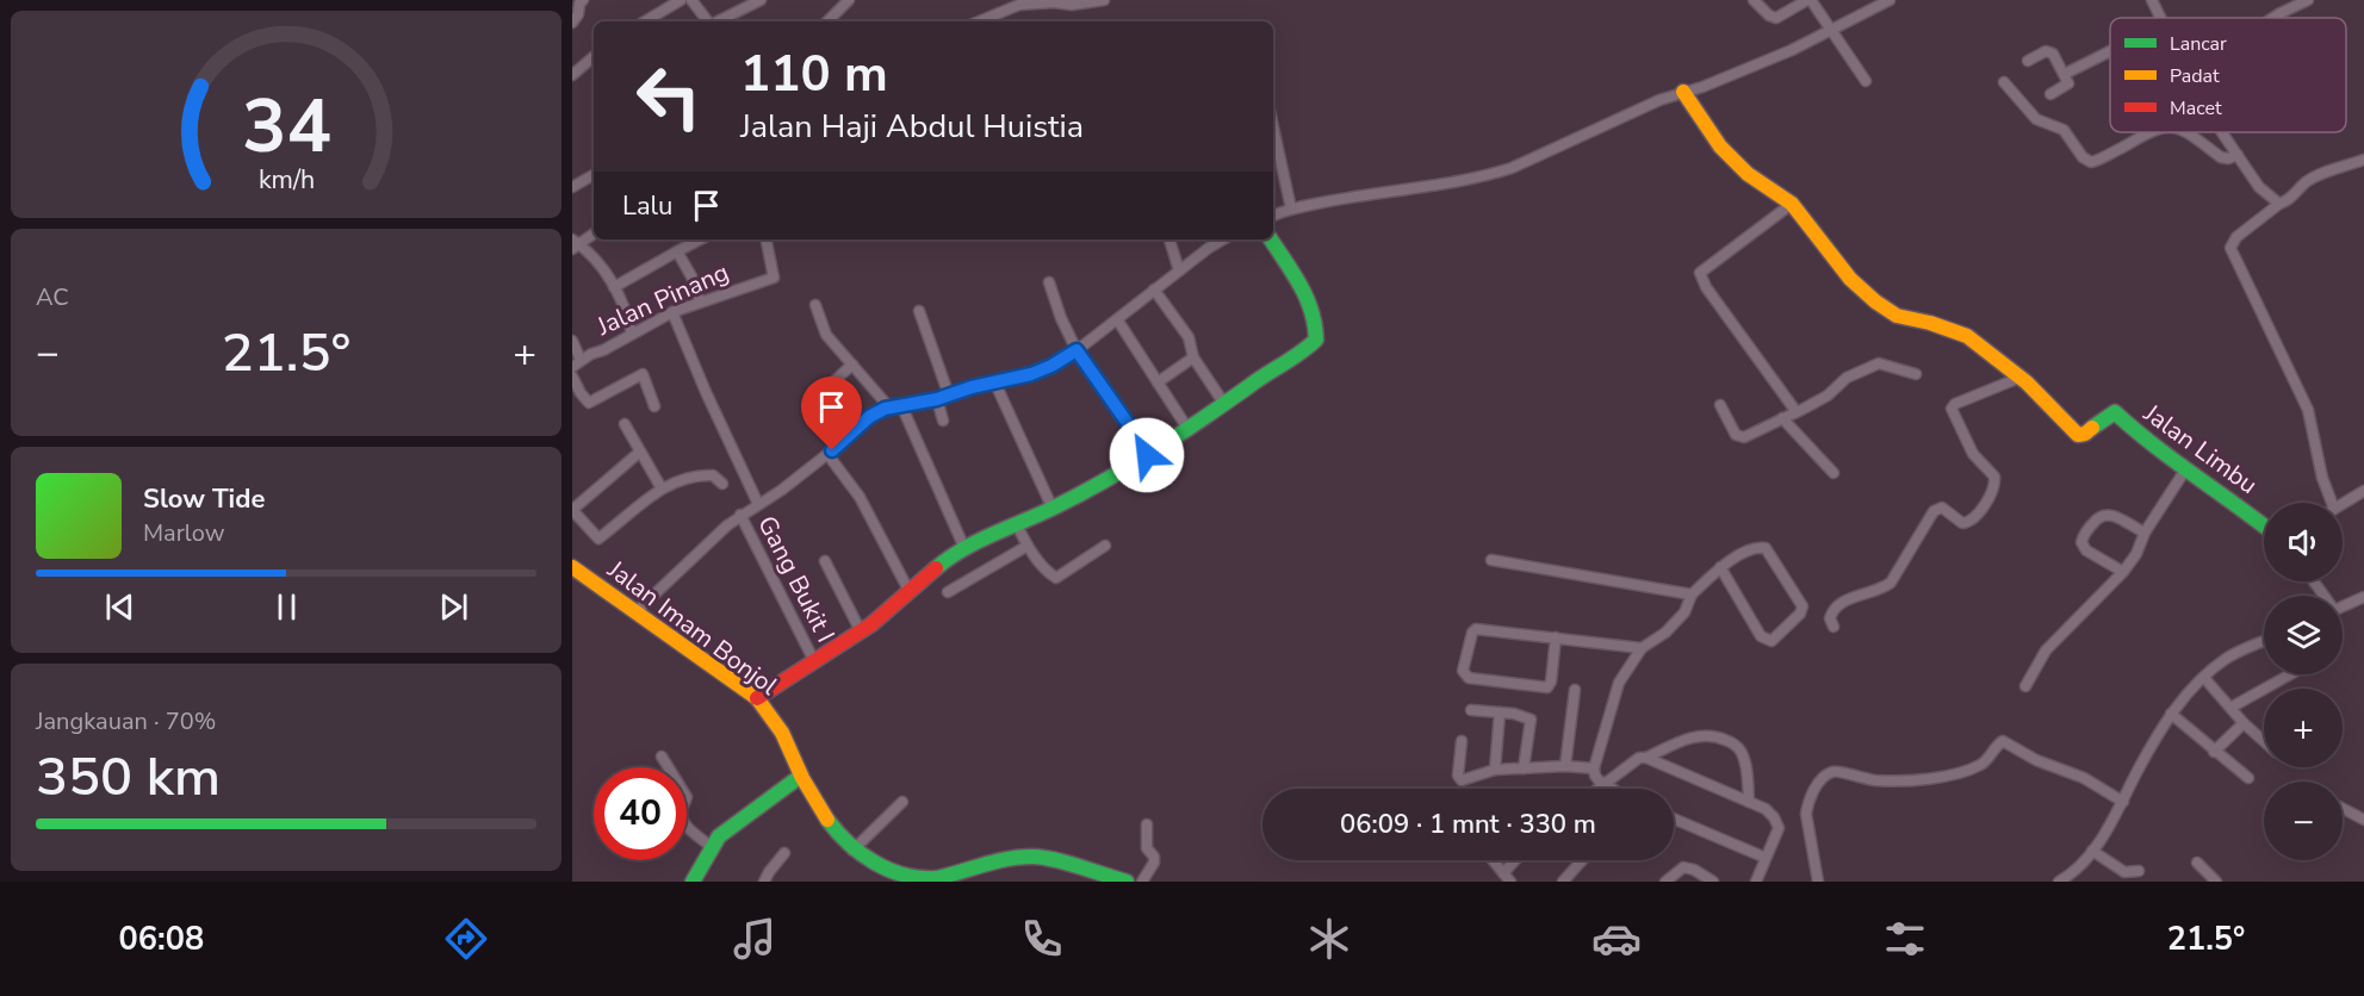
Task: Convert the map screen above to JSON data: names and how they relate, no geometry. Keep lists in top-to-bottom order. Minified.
{"streets":{"main road":["Jalan Limbu","Jalan Imam Bonjol"],"street":["Jalan Pinang","Gang Bukit I"]},"legend":["Lancar","Padat","Macet"],"page":{"turn":["110 m","Jalan Haji Abdul Huistia"],"then":"Lalu","tile":["AC",["Jangkauan · 70%","350 km"]],"heat":["−","21.5°","+"],"song":["Slow Tide","Marlow"],"map_buttons":["+","−"],"limit":"40","trip":"06:09 · 1 mnt · 330 m","tabs":["06:08","21.5°"],"gauge":["34","km/h"]}}
